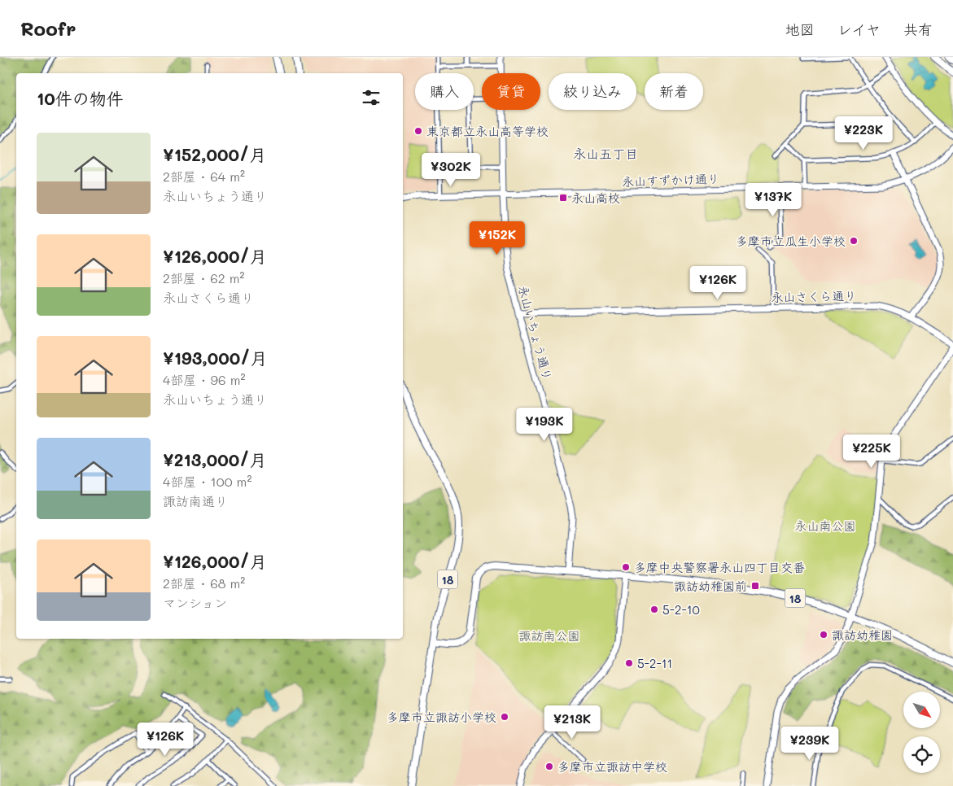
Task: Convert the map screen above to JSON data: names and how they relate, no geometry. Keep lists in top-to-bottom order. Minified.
{"streets":{"main road":["18"],"street":["永山すずかけ通り","永山さくら通り","永山いちょう通り"]},"crossings":[["永山すずかけ通り","永山いちょう通り"],["永山さくら通り","永山いちょう通り"],["永山いちょう通り","18"]],"districts":["永山五丁目"],"parks":["永山南公園","諏訪南公園"],"places":{"other":["東京都立永山高等学校","多摩市立瓜生小学校","多摩中央警察署永山四丁目交番","5-2-10","諏訪幼稚園","5-2-11","多摩市立諏訪小学校","多摩市立諏訪中学校"],"transit":["永山高校","諏訪幼稚園前"]},"north":"bottom right","page":{"header":"Roofr","nav":["地図","レイヤ","共有"],"chip":["購入","賃貸","絞り込み","新着"],"heading":"10件の物件","price":["¥223K","¥302K","¥137K","¥152K","¥126K","¥193K","¥225K","¥213K","¥126K","¥239K"],"list":[{"name":"¥152,000/月","note":"2部屋 · 64 m² · 永山いちょう通り"},{"name":"¥126,000/月","note":"2部屋 · 62 m² · 永山さくら通り"},{"name":"¥193,000/月","note":"4部屋 · 96 m² · 永山いちょう通り"},{"name":"¥213,000/月","note":"4部屋 · 100 m² · 諏訪南通り"},{"name":"¥126,000/月","note":"2部屋 · 68 m² · マンション"}]}}
